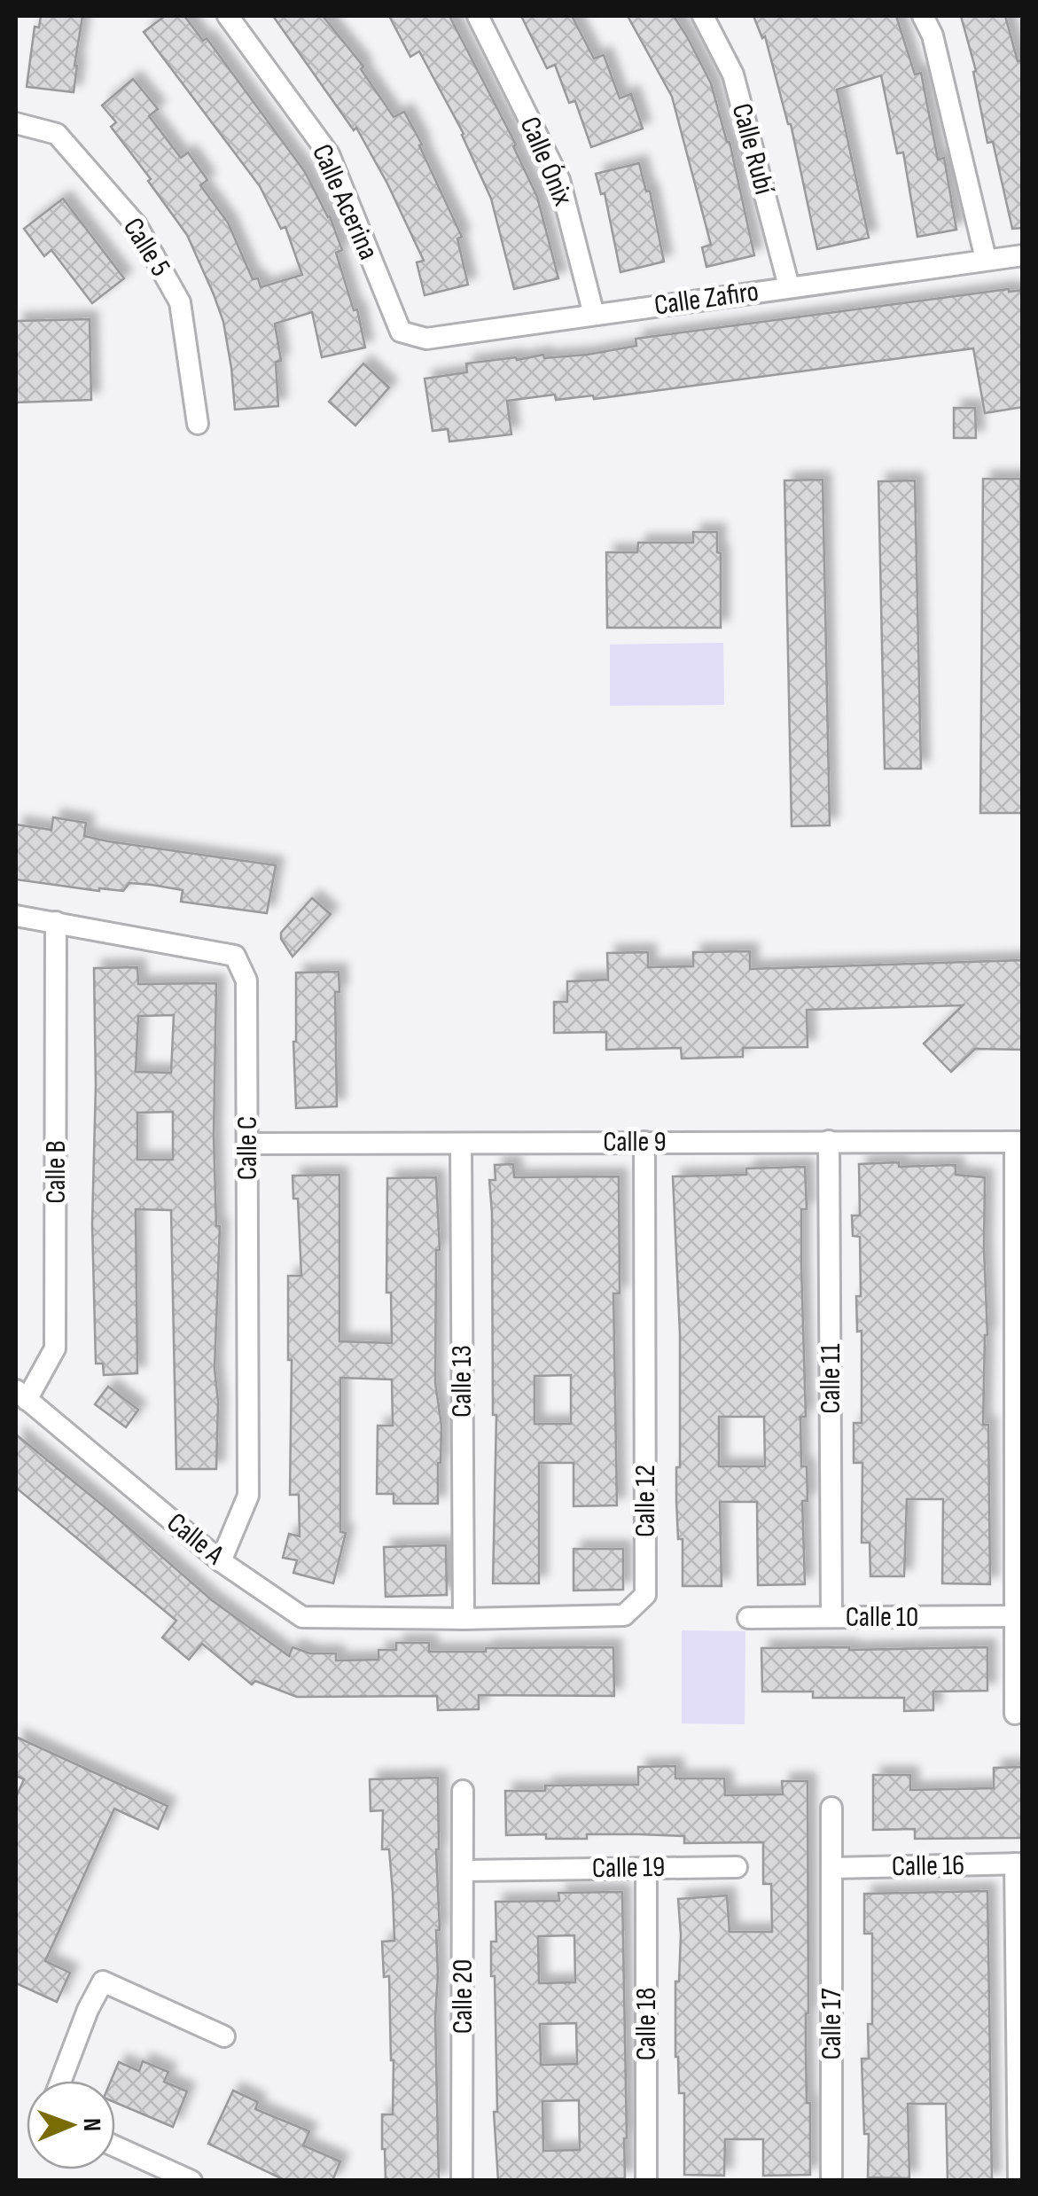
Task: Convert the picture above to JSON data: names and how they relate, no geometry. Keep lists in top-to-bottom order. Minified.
{"streets":{"street":["Calle Rubí","Calle Ónix","Calle Acerina","Calle 5","Calle Zafiro","Calle 9","Calle C","Calle B","Calle 11","Calle 13","Calle 12","Calle A","Calle 10","Calle 16","Calle 19","Calle 20","Calle 18","Calle 17"]},"crossings":[["Calle Rubí","Calle Zafiro"],["Calle Ónix","Calle Zafiro"],["Calle Acerina","Calle Zafiro"],["Calle 9","Calle C"],["Calle 9","Calle 11"],["Calle 9","Calle 13"],["Calle 9","Calle 12"],["Calle C","Calle B"],["Calle C","Calle A"],["Calle B","Calle A"],["Calle 11","Calle 10"],["Calle 13","Calle 12"],["Calle 12","Calle A"],["Calle 16","Calle 17"],["Calle 19","Calle 20"],["Calle 19","Calle 18"]],"north":"right"}
